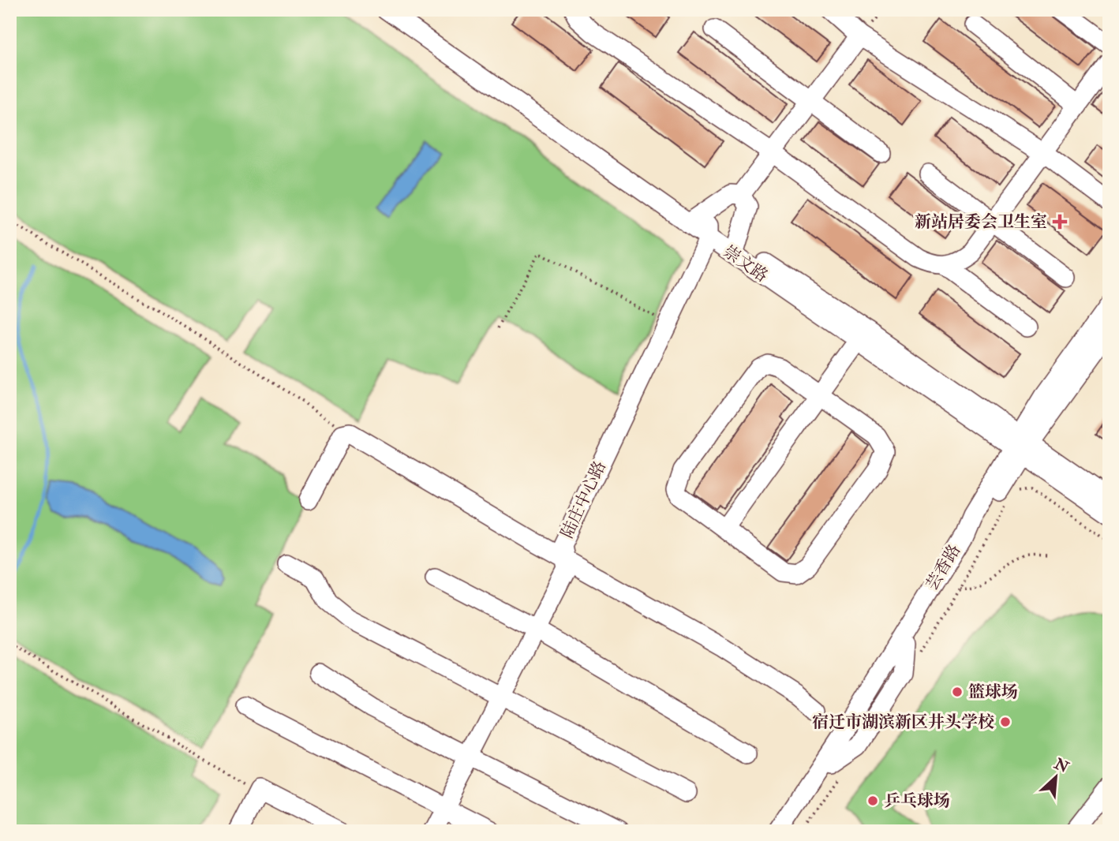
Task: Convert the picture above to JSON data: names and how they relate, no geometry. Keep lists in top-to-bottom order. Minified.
{"streets":{"street":["崇文路","陆庄中心路","芸香路"]},"crossings":[["崇文路","陆庄中心路"],["崇文路","芸香路"]],"places":{"health":["新站居委会卫生室"],"other":["篮球场","宿迁市湖滨新区井头学校","乒乓球场"]},"north":"top right"}
